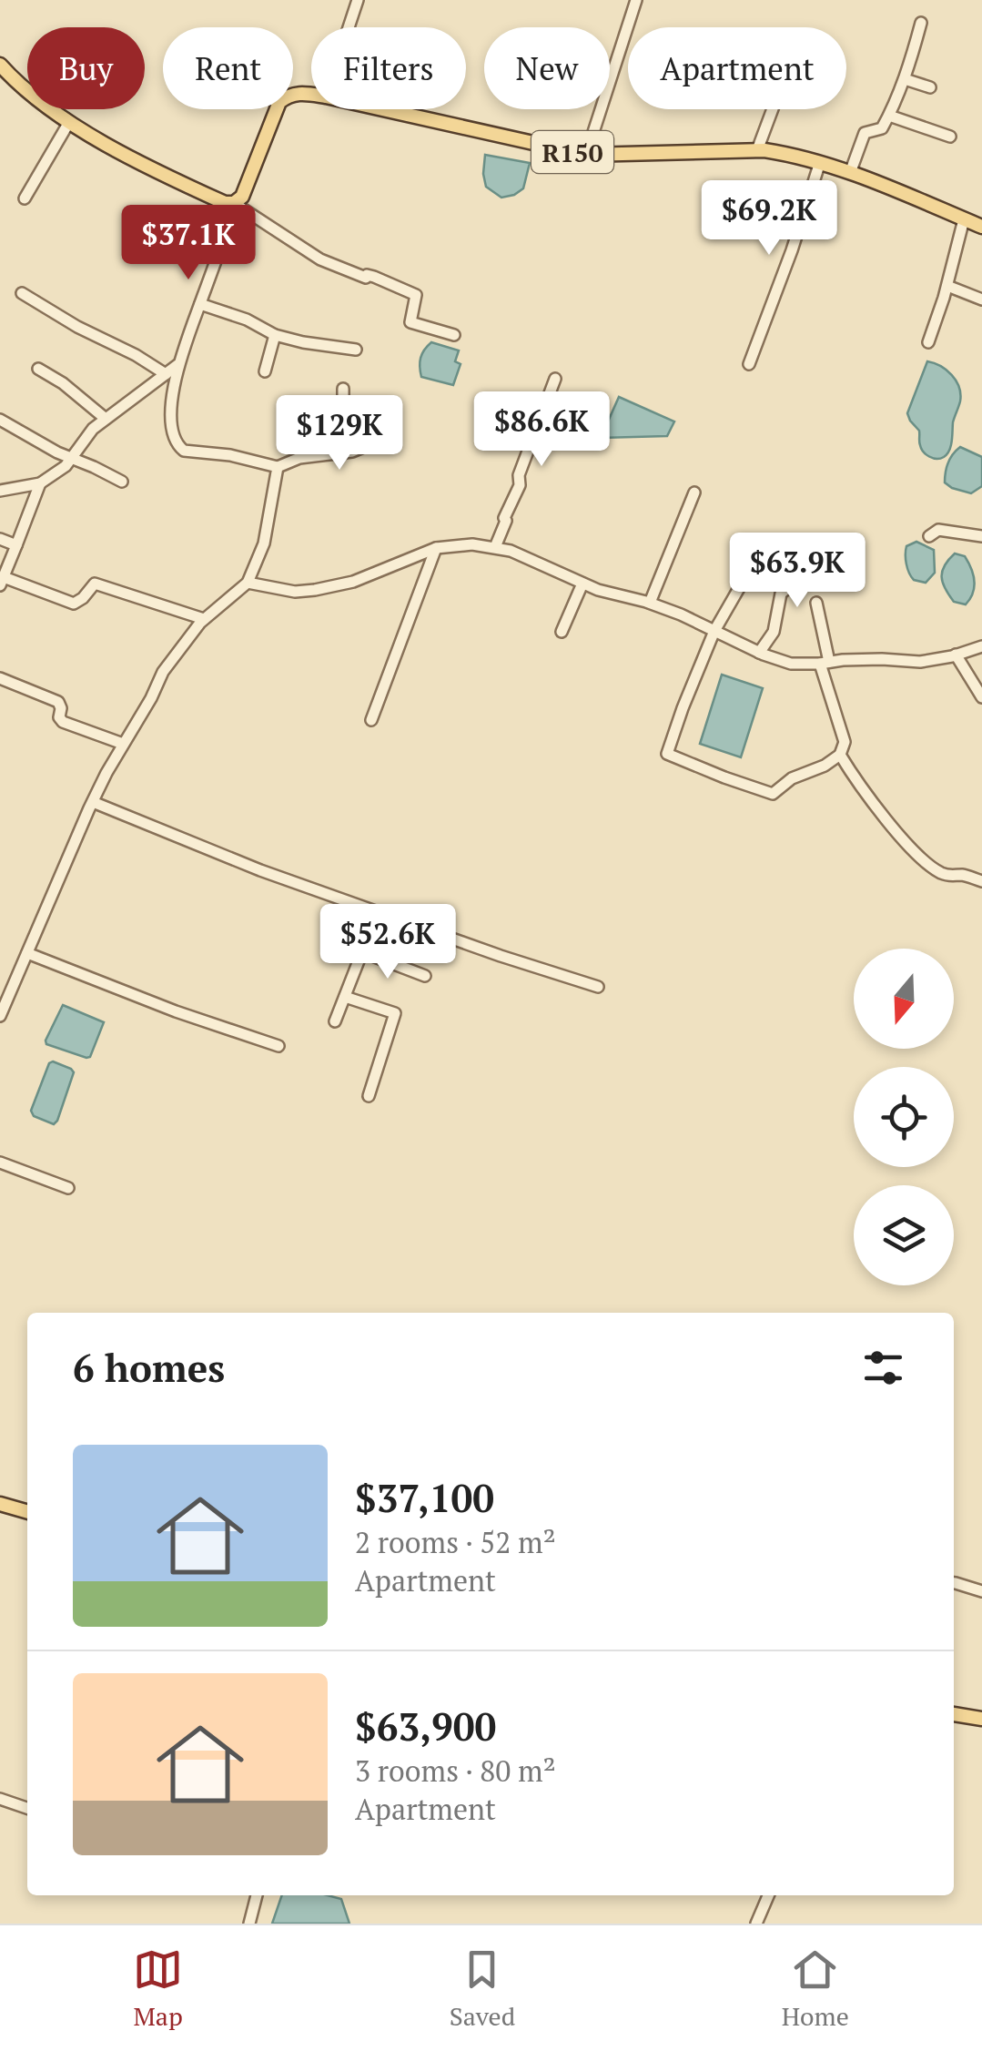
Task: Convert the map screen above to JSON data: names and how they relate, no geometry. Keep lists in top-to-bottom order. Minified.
{"streets":{"main road":["R150"]},"north":"bottom","page":{"chip":["Buy","Rent","Filters","New","Apartment"],"price":["$69.2K","$37.1K","$86.6K","$129K","$63.9K","$52.6K"],"heading":"6 homes","list":[{"name":"$37,100","note":"2 rooms · 52 m² · Apartment"},{"name":"$63,900","note":"3 rooms · 80 m² · Apartment"}],"tabs":["Map","Saved","Home"]}}
